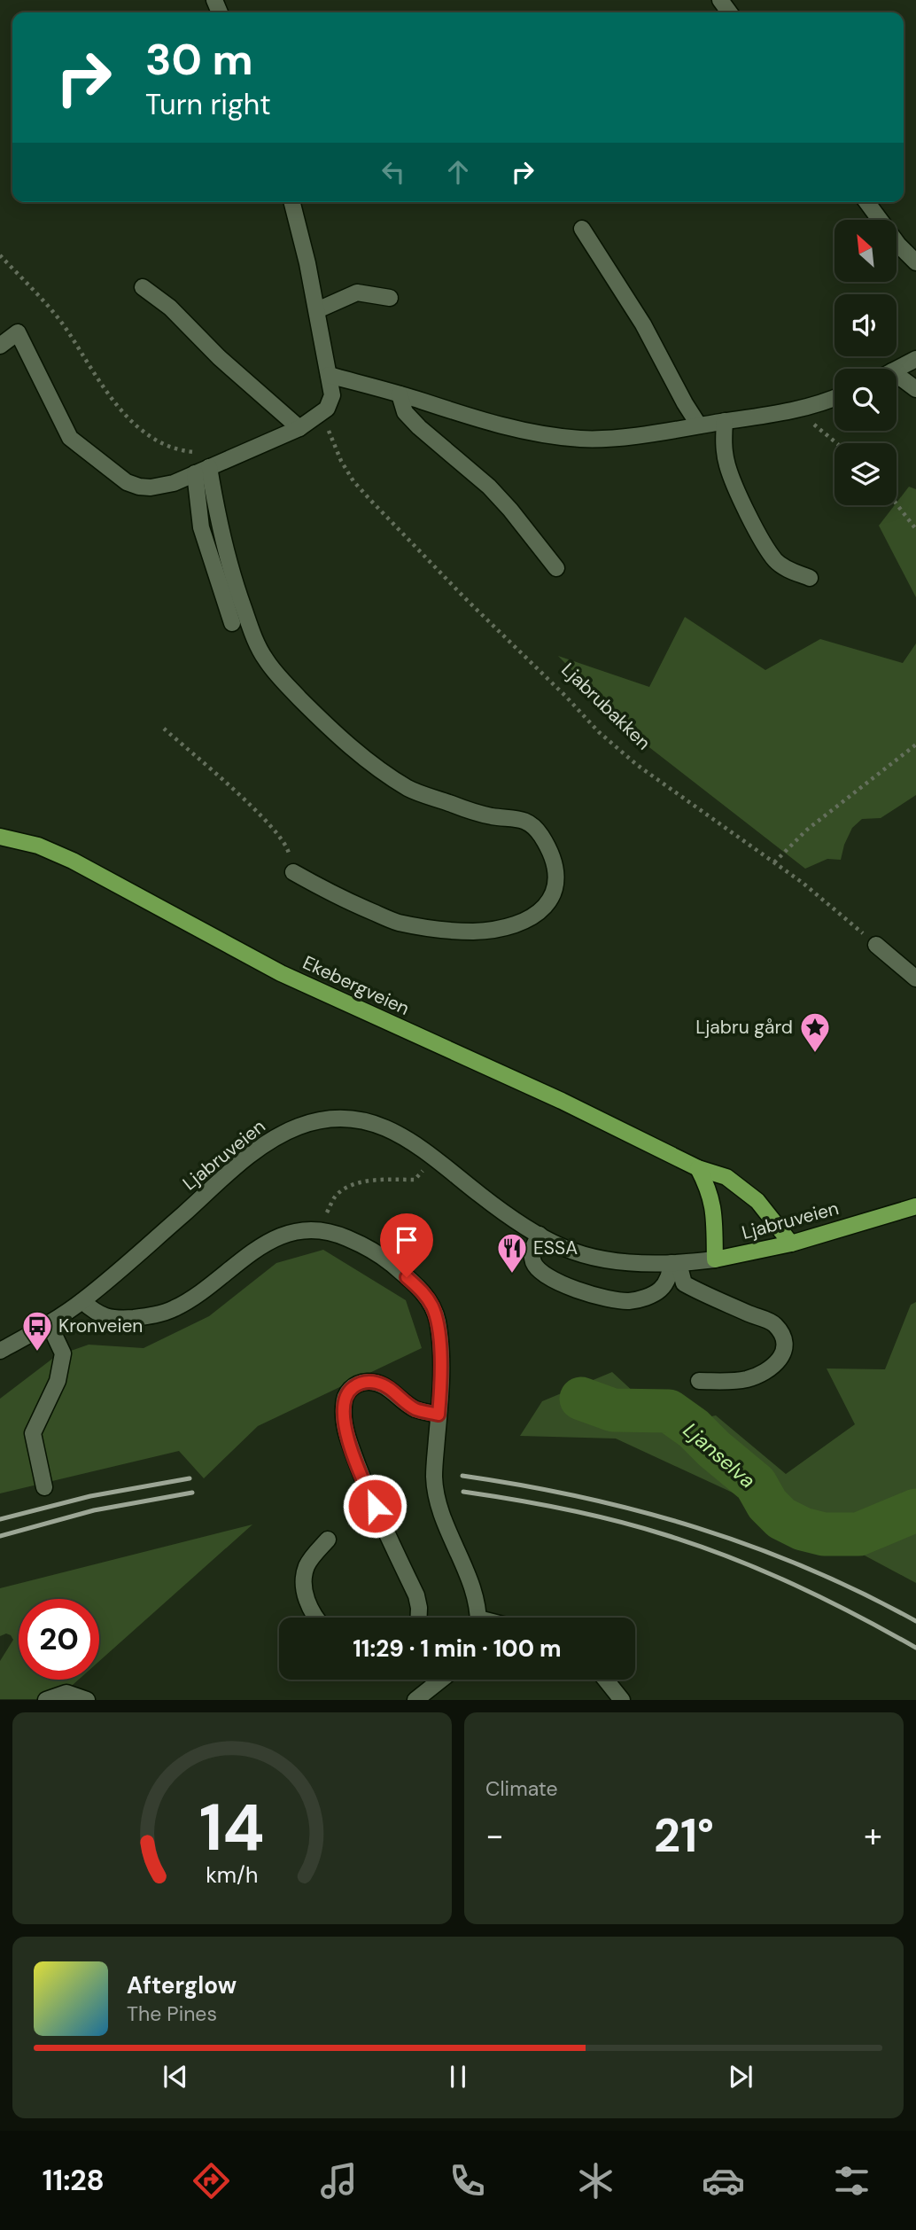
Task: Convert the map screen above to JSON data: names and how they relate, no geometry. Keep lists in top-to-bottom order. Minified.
{"streets":{"main road":["Ekebergveien","Ljabruveien"],"path":["Ljabrubakken"]},"crossings":[["Ekebergveien","Ljabruveien"]],"water":["Ljanselva"],"places":{"place":["Ljabru gård"],"restaurant":["ESSA"],"bus stop":["Kronveien"]},"north":"top left","page":{"turn":["30 m","Turn right"],"limit":"20","trip":"11:29 · 1 min · 100 m","tile":"Climate","heat":["−","21°","+"],"song":["Afterglow","The Pines"],"tabs":"11:28","gauge":["14","km/h"]}}
